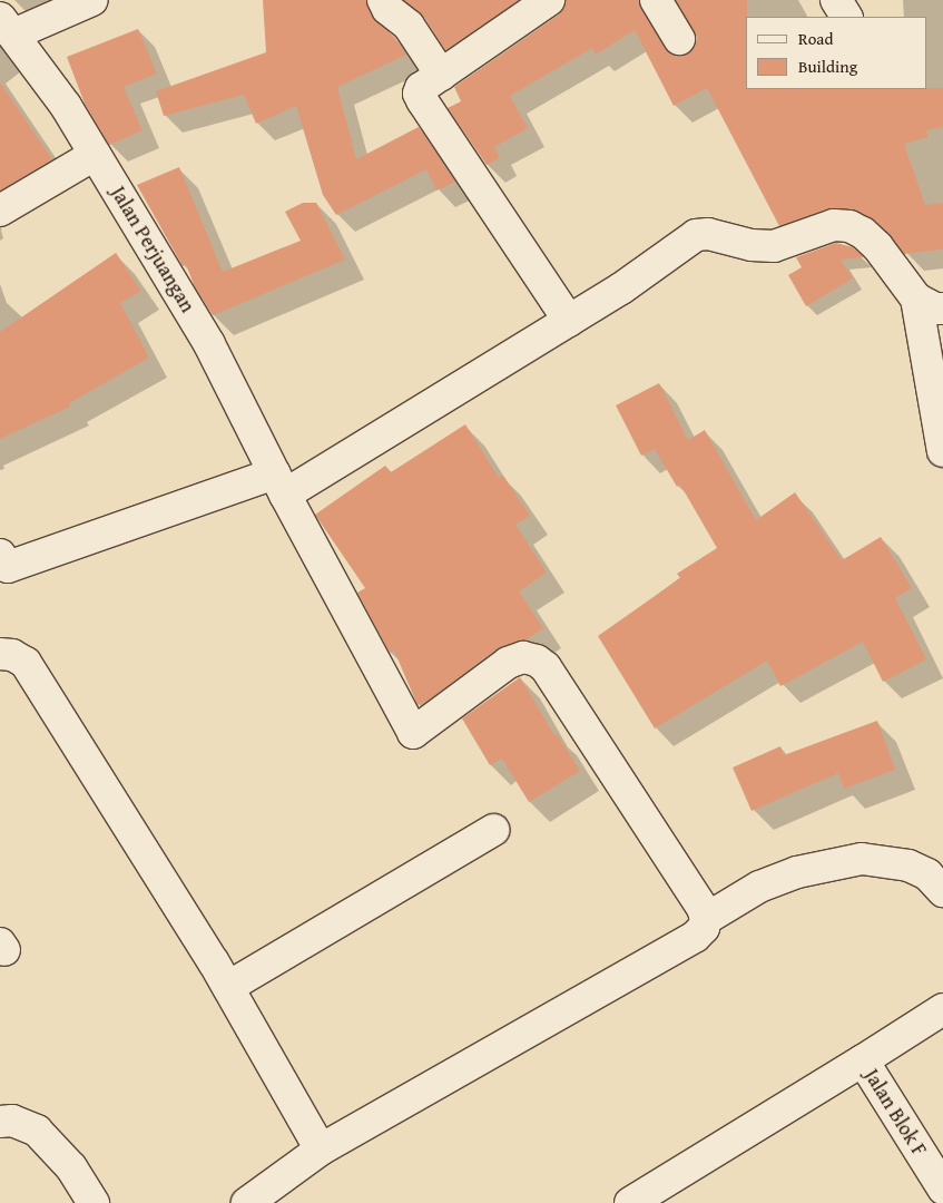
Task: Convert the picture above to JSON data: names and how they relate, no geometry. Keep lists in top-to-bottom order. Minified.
{"streets":{"street":["Jalan Perjuangan","Jalan Blok F"]},"legend":["Road","Building"]}
